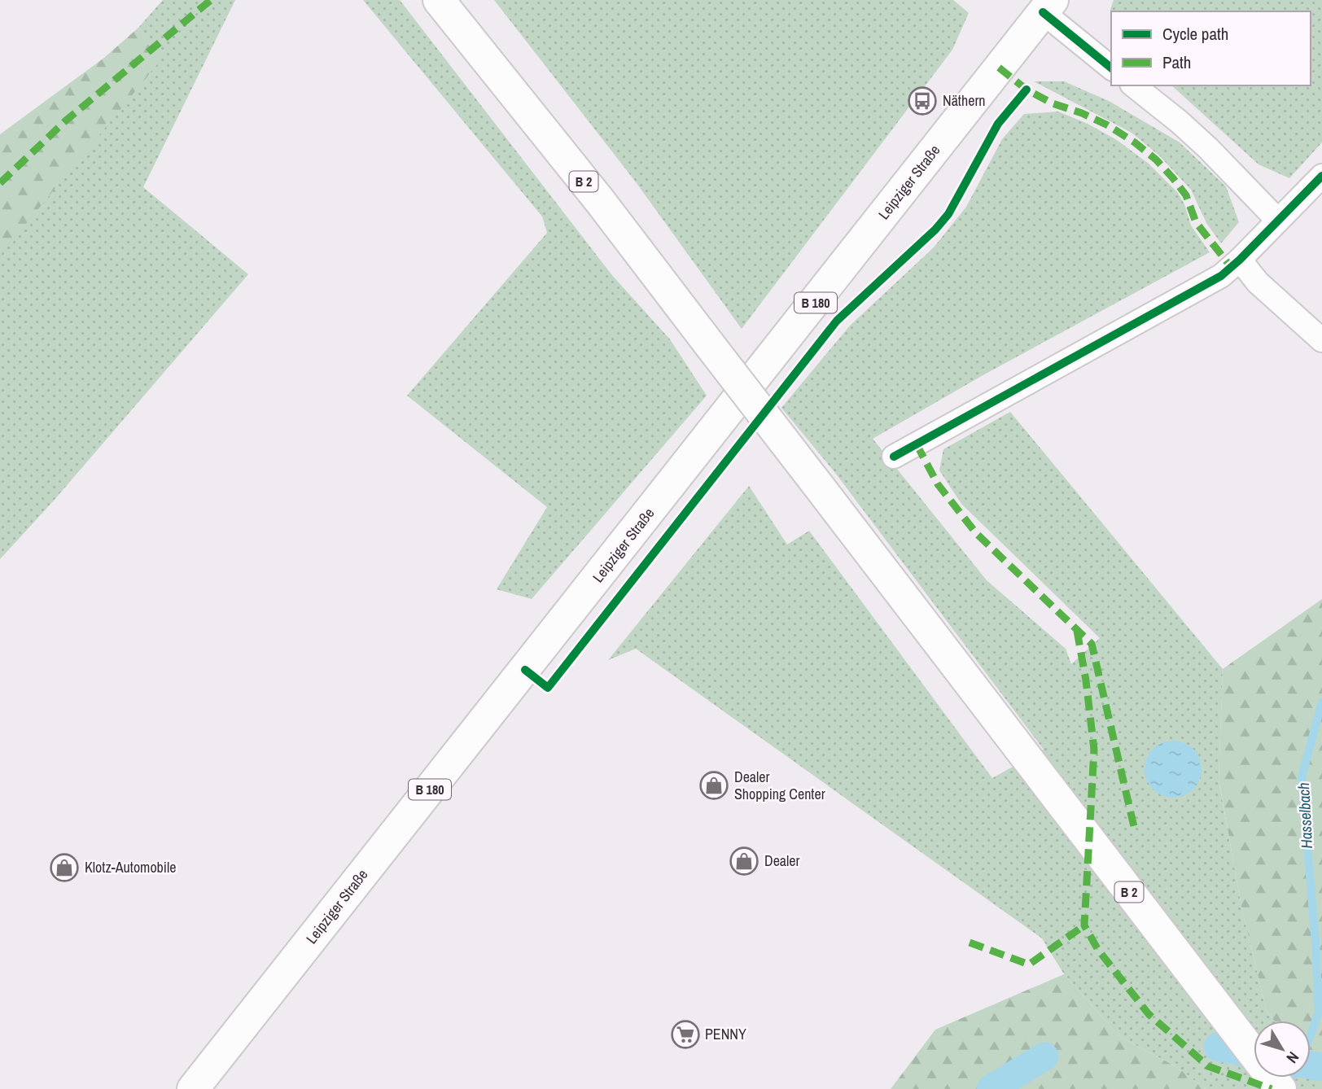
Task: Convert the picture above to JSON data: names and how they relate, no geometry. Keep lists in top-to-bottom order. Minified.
{"streets":{"main road":["B 2","Leipziger Straße","B 180"]},"water":["Hasselbach"],"places":{"bus stop":["Näthern"],"shop":["Dealer Shopping Center","Dealer","Klotz-Automobile"],"supermarket":["PENNY"]},"legend":["Cycle path","Path"],"north":"bottom right"}
